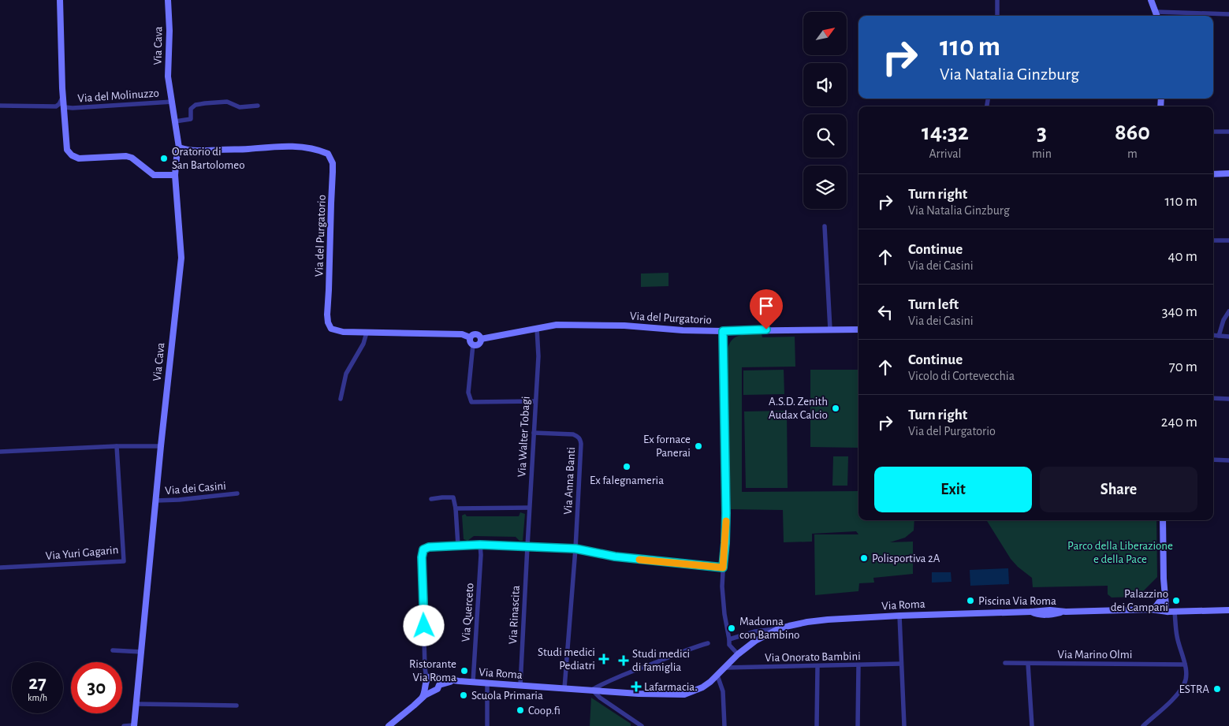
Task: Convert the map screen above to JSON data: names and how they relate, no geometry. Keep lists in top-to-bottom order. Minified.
{"streets":{"street":["Via Cava","Via del Molinuzzo","Via del Purgatorio","Via Walter Tobagi","Via Anna Banti","Via dei Casini","Via Yuri Gagarin","Via Roma","Via Querceto","Via Rinascita","Via Marino Olmi","Via Onorato Bambini"]},"crossings":[["Via Cava","Via del Molinuzzo"],["Via Cava","Via del Purgatorio"],["Via Cava","Via dei Casini"],["Via del Purgatorio","Via Walter Tobagi"],["Via Walter Tobagi","Via Anna Banti"],["Via Walter Tobagi","Via Rinascita"],["Via Roma","Via Querceto"],["Via Roma","Via Rinascita"],["Via Roma","Via Onorato Bambini"]],"parks":["Parco della Liberazione e della Pace"],"places":{"other":["Oratorio di San Bartolomeo","A.S.D. Zenith Audax Calcio","Ex fornace Panerai","Ex falegnameria","Polisportiva 2A","Piscina Via Roma","Palazzino dei Campani","Madonna con Bambino","Ristorante Via Roma","ESTRA","Scuola Primaria","Coop.fi"],"health":["Studi medici Pediatri","Studi medici di famiglia","Lafarmacia."]},"north":"top right","page":{"turn":["110 m","Via Natalia Ginzburg"],"eta":["14:32","Arrival","3","min","860","m"],"list":[{"name":"Turn right","note":"Via Natalia Ginzburg","value":"110 m"},{"name":"Continue","note":"Via dei Casini","value":"40 m"},{"name":"Turn left","note":"Via dei Casini","value":"340 m"},{"name":"Continue","note":"Vicolo di Cortevecchia","value":"70 m"},{"name":"Turn right","note":"Via del Purgatorio","value":"240 m"}],"buttons":["Exit","Share"],"speed":"27 km/h","limit":"30"}}
